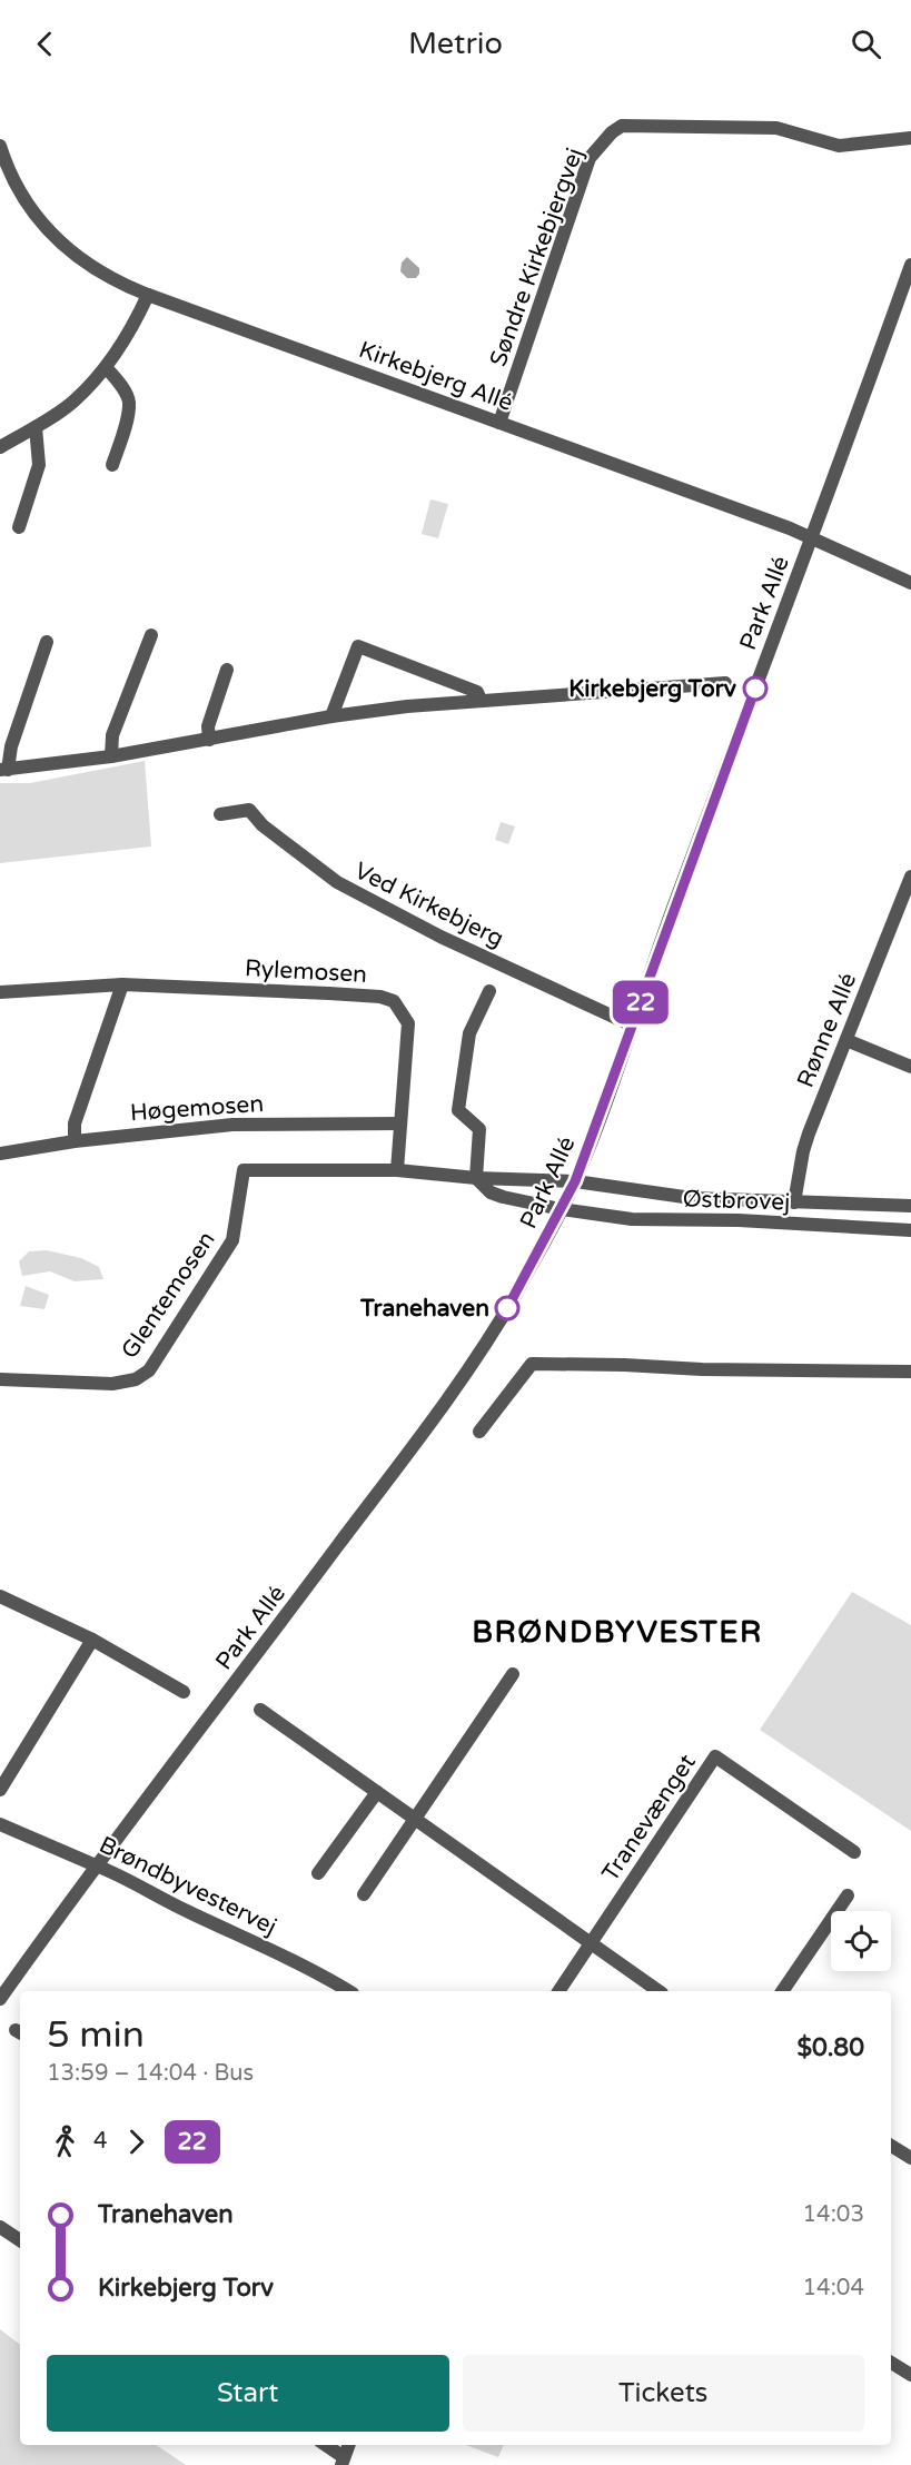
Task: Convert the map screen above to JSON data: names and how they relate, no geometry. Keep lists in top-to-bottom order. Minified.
{"streets":{"street":["Søndre Kirkebjergvej","Kirkebjerg Allé","Park Allé","Ved Kirkebjerg","Rylemosen","Rønne Allé","Høgemosen","Østbrovej","Glentemosen","Tranevænget","Brøndbyvestervej"]},"crossings":[["Søndre Kirkebjergvej","Kirkebjerg Allé"],["Kirkebjerg Allé","Park Allé"],["Park Allé","Ved Kirkebjerg"],["Park Allé","Østbrovej"],["Park Allé","Glentemosen"],["Park Allé","Brøndbyvestervej"],["Rylemosen","Høgemosen"],["Rylemosen","Glentemosen"],["Rønne Allé","Østbrovej"],["Østbrovej","Glentemosen"]],"districts":["BRØNDBYVESTER"],"places":["Kirkebjerg Torv","Tranehaven"],"lines":["bus line 22"],"page":{"header":"Metrio","on_map":"22","heading":["5 min","13:59 – 14:04 · Bus","$0.80"],"legs":["4","22"],"list":[{"name":"Tranehaven","value":"14:03"},{"name":"Kirkebjerg Torv","value":"14:04"}],"buttons":["Start","Tickets"]}}
